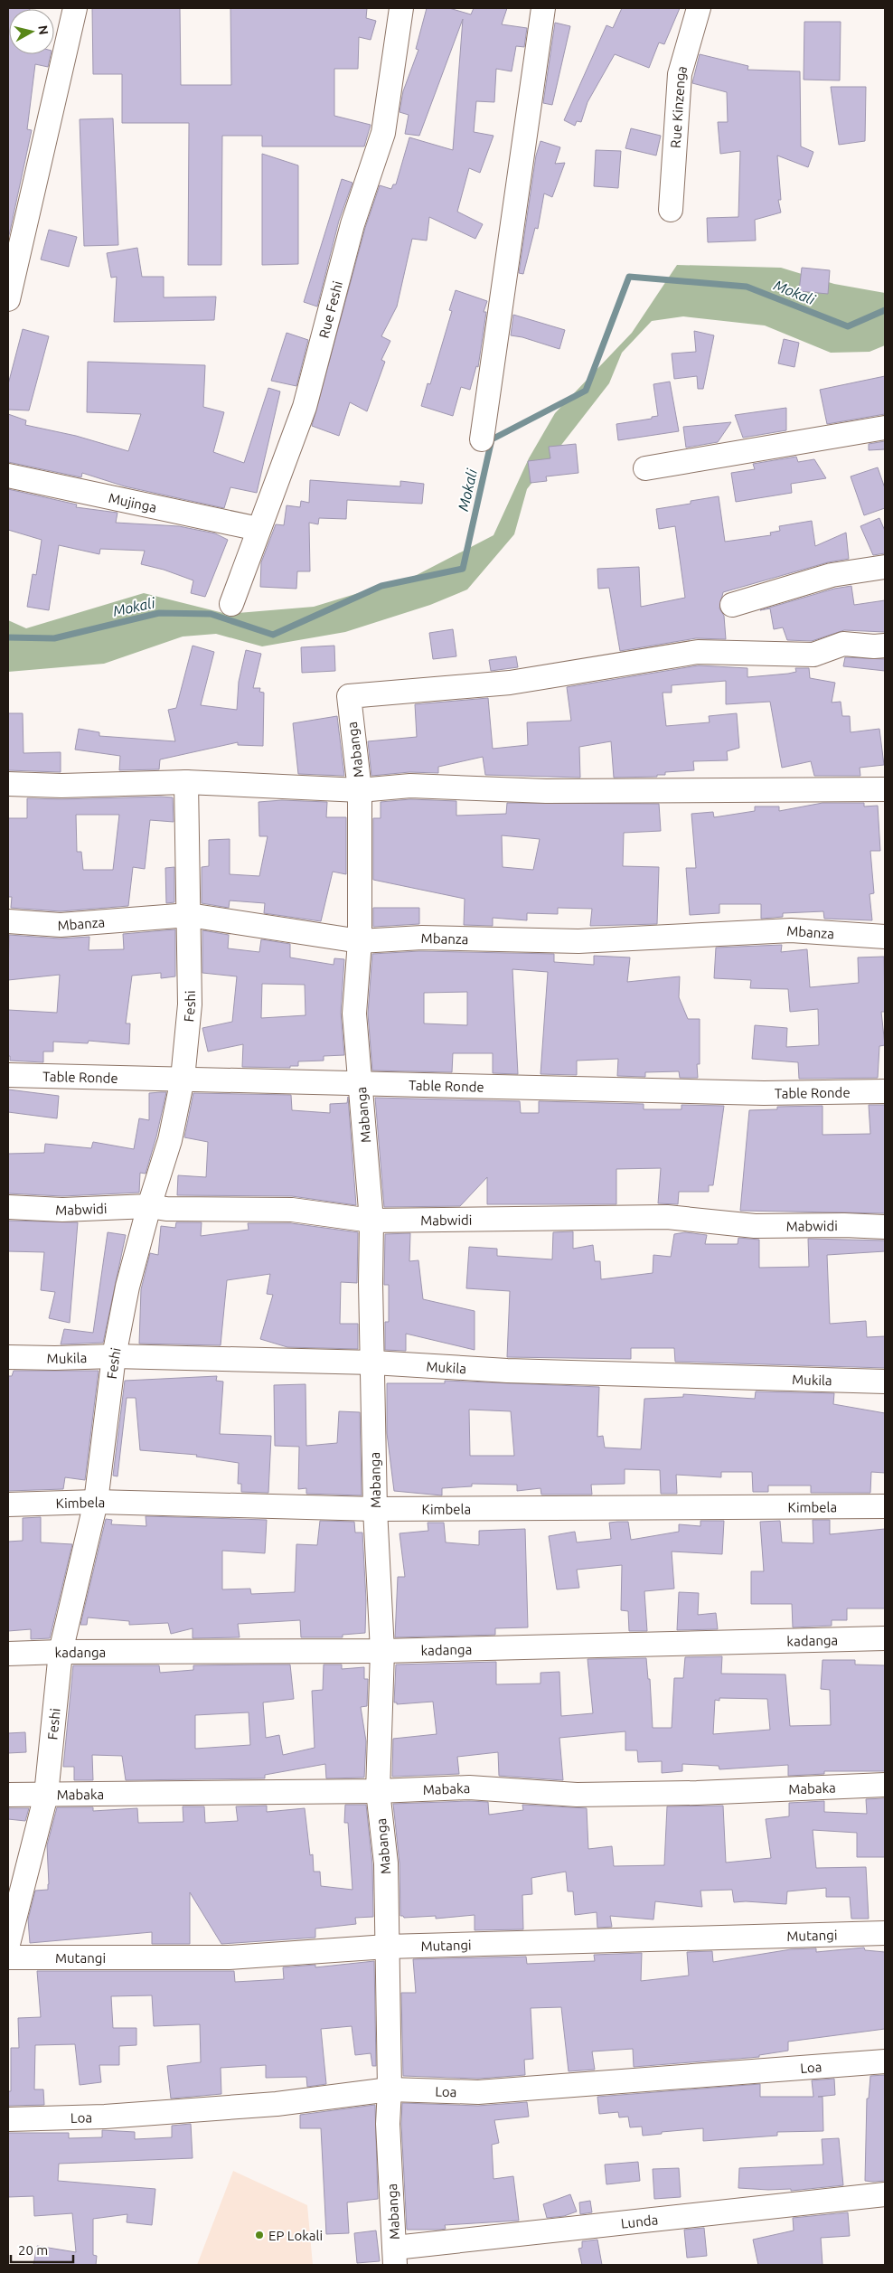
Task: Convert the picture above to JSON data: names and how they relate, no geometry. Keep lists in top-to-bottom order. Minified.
{"streets":{"street":["Rue Kinzenga","Rue Feshi","Mujinga","Mabanga","Mbanza","Feshi","Table Ronde","Mabwidi","Mukila","Kimbela","kadanga","Mabaka","Mutangi","Loa","Lunda"]},"crossings":[["Rue Feshi","Mujinga"],["Mabanga","Mbanza"],["Mabanga","Table Ronde"],["Mabanga","Mabwidi"],["Mabanga","Mukila"],["Mabanga","Kimbela"],["Mabanga","kadanga"],["Mabanga","Mabaka"],["Mabanga","Mutangi"],["Mabanga","Loa"],["Mabanga","Lunda"],["Mbanza","Feshi"],["Feshi","Table Ronde"],["Feshi","Mabwidi"],["Feshi","Mukila"],["Feshi","Kimbela"],["Feshi","kadanga"],["Feshi","Mabaka"]],"water":["Mokali"],"places":["EP Lokali"],"scale_bar":"20 m","north":"right"}
